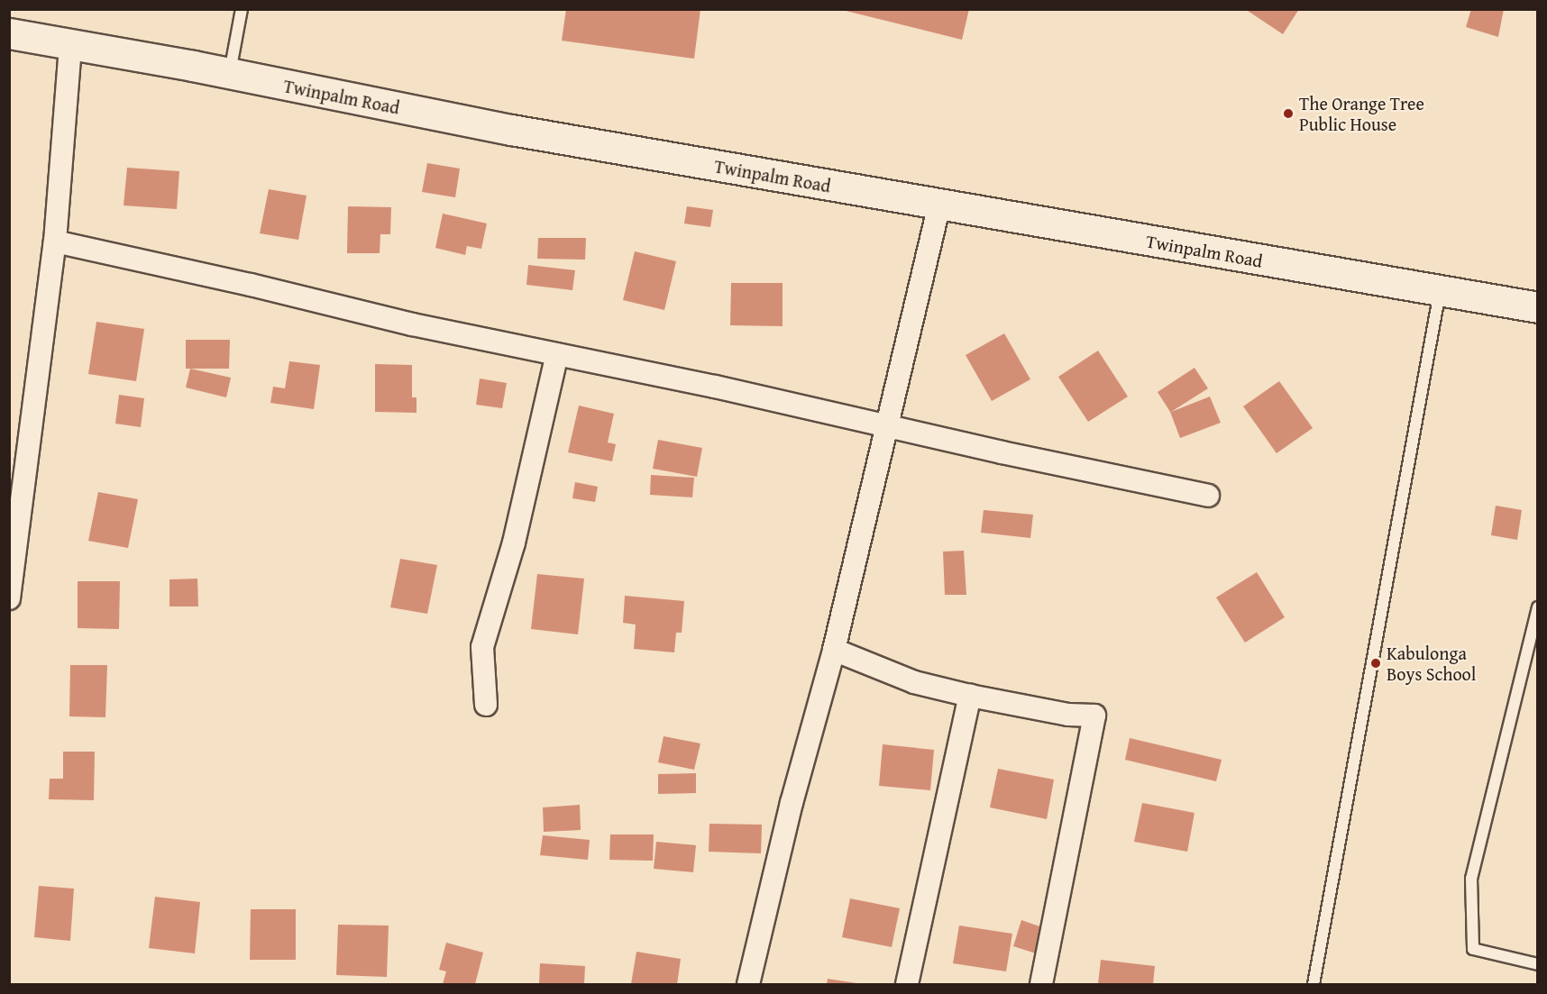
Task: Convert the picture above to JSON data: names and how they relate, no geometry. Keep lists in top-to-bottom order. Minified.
{"streets":{"main road":["Twinpalm Road"]},"places":["The Orange Tree Public House","Kabulonga Boys School"]}
